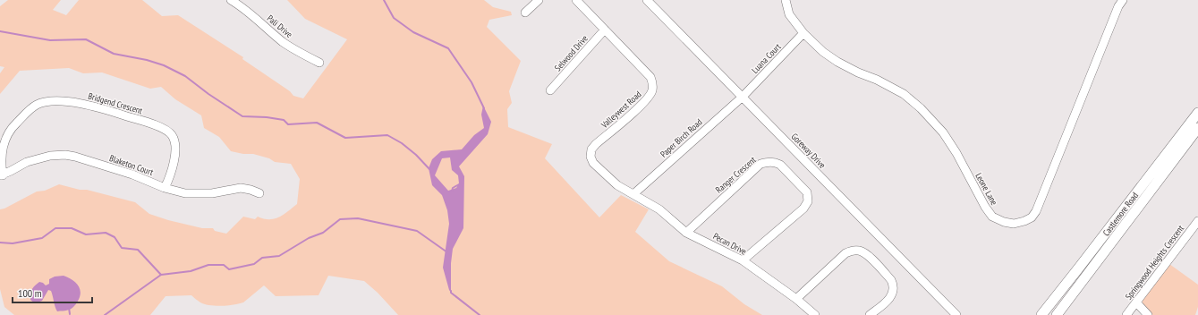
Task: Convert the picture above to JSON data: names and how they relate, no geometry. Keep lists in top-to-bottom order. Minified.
{"streets":{"main road":["Castlemore Road"],"street":["Pali Drive","Selwood Drive","Luana Court","Bridgend Crescent","Valleywest Road","Paper Birch Road","Goreway Drive","Blaketon Court","Ranger Crescent","Leone Lane","Pecan Drive","Springwood Heights Crescent"]},"crossings":[["Selwood Drive","Valleywest Road"],["Luana Court","Paper Birch Road"],["Luana Court","Goreway Drive"],["Luana Court","Leone Lane"],["Bridgend Crescent","Blaketon Court"],["Valleywest Road","Paper Birch Road"],["Valleywest Road","Pecan Drive"],["Paper Birch Road","Goreway Drive"],["Paper Birch Road","Pecan Drive"],["Ranger Crescent","Pecan Drive"]],"scale_bar":"100 m"}
